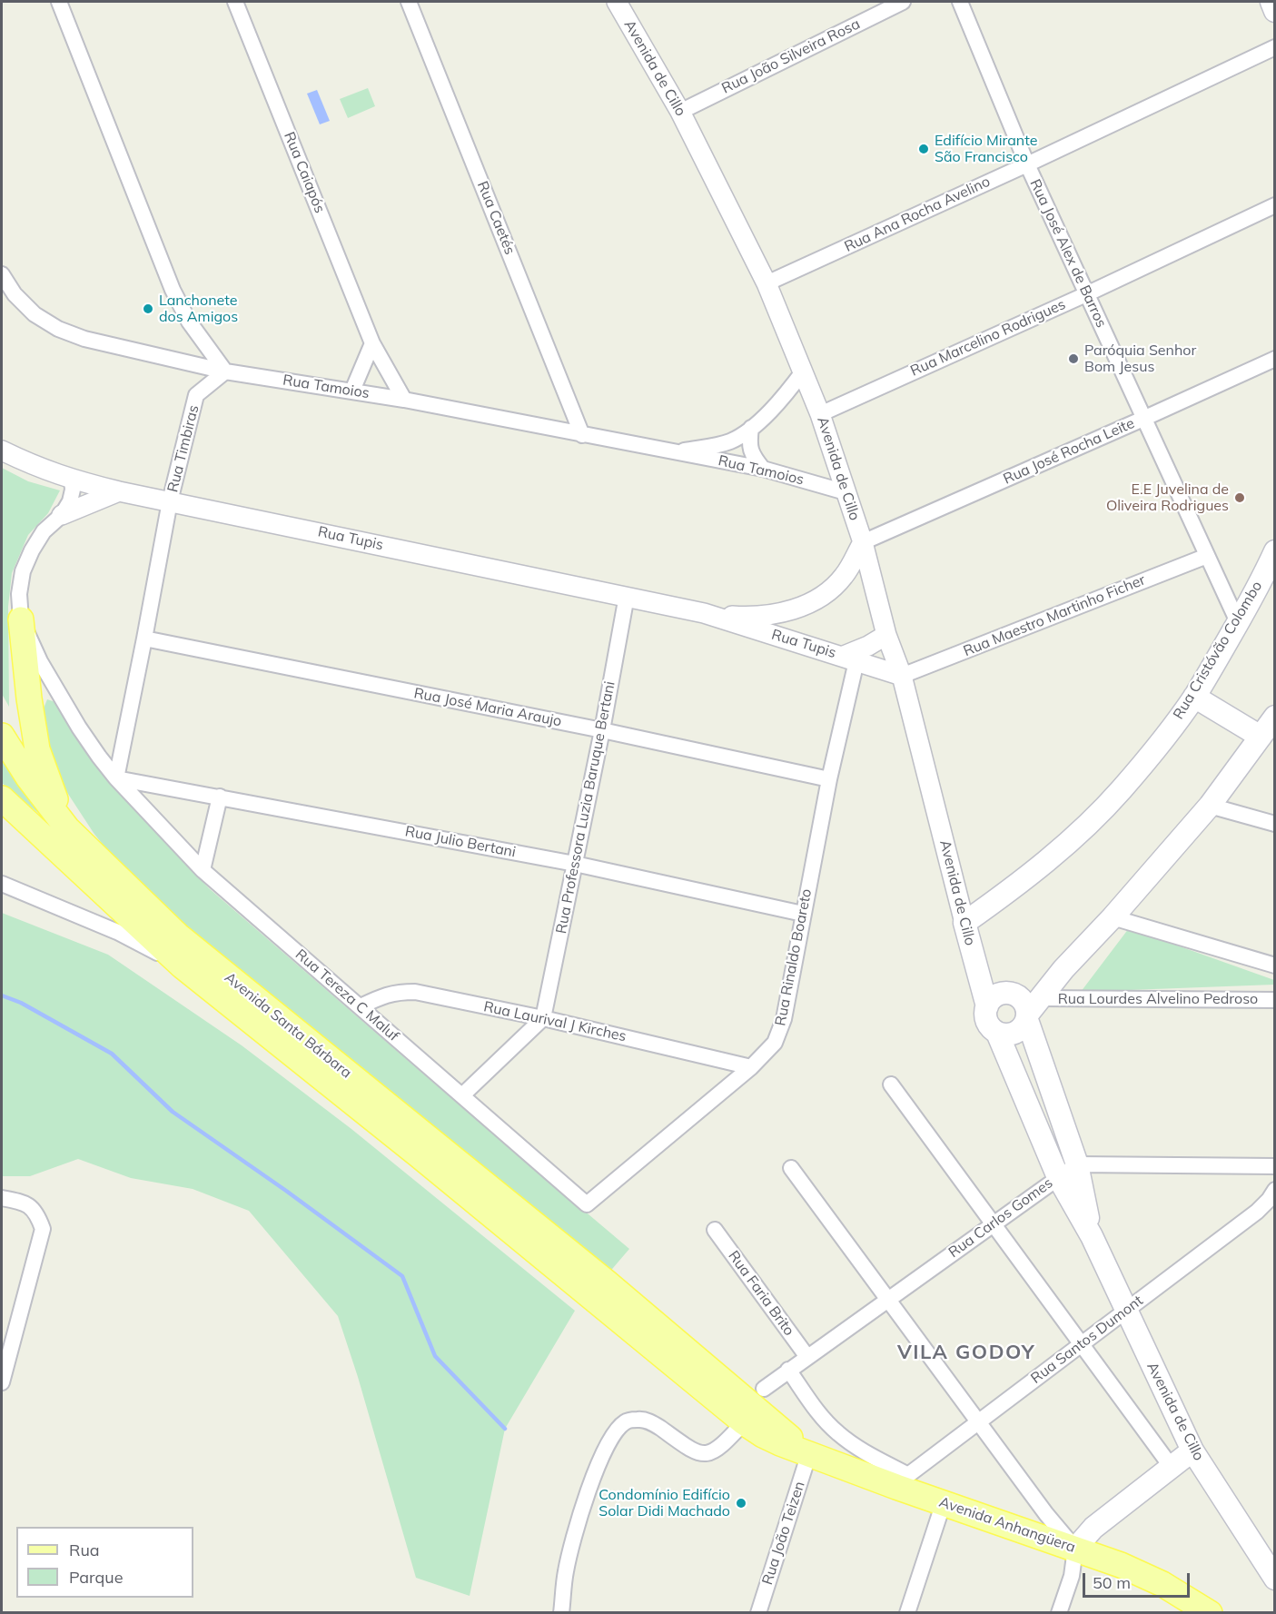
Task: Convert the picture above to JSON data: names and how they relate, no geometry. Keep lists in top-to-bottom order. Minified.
{"streets":{"main road":["Avenida de Cillo","Rua Cristóvão Colombo","Avenida Santa Bárbara","Avenida Anhangüera"],"street":["Rua João Silveira Rosa","Rua Caiapós","Rua Ana Rocha Avelino","Rua Caetés","Rua José Alex de Barros","Rua Marcelino Rodrigues","Rua Tamoios","Rua Timbiras","Rua José Rocha Leite","Rua Tupis","Rua Maestro Martinho Ficher","Rua José Maria Araujo","Rua Professora Luzia Baruque Bertani","Rua Julio Bertani","Rua Rinaldo Boareto","Rua Tereza C Maluf","Rua Lourdes Alvelino Pedroso","Rua Laurival J Kirches","Rua Carlos Gomes","Rua Faria Brito","Rua Santos Dumont","Rua João Teizen"]},"crossings":[["Rua João Silveira Rosa","Avenida de Cillo"],["Avenida de Cillo","Rua Ana Rocha Avelino"],["Avenida de Cillo","Rua Marcelino Rodrigues"],["Avenida de Cillo","Rua Tamoios"],["Avenida de Cillo","Rua José Rocha Leite"],["Avenida de Cillo","Rua Tupis"],["Avenida de Cillo","Rua Maestro Martinho Ficher"],["Avenida de Cillo","Rua Cristóvão Colombo"],["Avenida de Cillo","Rua Lourdes Alvelino Pedroso"],["Avenida de Cillo","Rua Carlos Gomes"],["Avenida de Cillo","Rua Santos Dumont"],["Rua Caiapós","Rua Tamoios"],["Rua Ana Rocha Avelino","Rua José Alex de Barros"],["Rua Caetés","Rua Tamoios"],["Rua José Alex de Barros","Rua Marcelino Rodrigues"],["Rua José Alex de Barros","Rua José Rocha Leite"],["Rua José Alex de Barros","Rua Maestro Martinho Ficher"],["Rua José Alex de Barros","Rua Cristóvão Colombo"],["Rua Tamoios","Rua Timbiras"],["Rua Timbiras","Rua Tupis"],["Rua Timbiras","Rua José Maria Araujo"],["Rua Timbiras","Rua Julio Bertani"],["Rua Timbiras","Rua Tereza C Maluf"],["Rua José Rocha Leite","Rua Tupis"],["Rua Tupis","Rua Maestro Martinho Ficher"],["Rua Tupis","Rua Professora Luzia Baruque Bertani"],["Rua Tupis","Rua Rinaldo Boareto"],["Rua José Maria Araujo","Rua Professora Luzia Baruque Bertani"],["Rua José Maria Araujo","Rua Rinaldo Boareto"],["Rua Professora Luzia Baruque Bertani","Rua Julio Bertani"],["Rua Professora Luzia Baruque Bertani","Rua Laurival J Kirches"],["Rua Julio Bertani","Rua Rinaldo Boareto"],["Rua Julio Bertani","Rua Tereza C Maluf"],["Rua Rinaldo Boareto","Rua Tereza C Maluf"],["Rua Rinaldo Boareto","Rua Laurival J Kirches"],["Rua Tereza C Maluf","Rua Laurival J Kirches"],["Avenida Santa Bárbara","Avenida Anhangüera"],["Rua Carlos Gomes","Rua Faria Brito"],["Rua Santos Dumont","Avenida Anhangüera"],["Avenida Anhangüera","Rua João Teizen"]],"districts":["VILA GODOY"],"places":["Edifício Mirante São Francisco","Lanchonete dos Amigos","Paróquia Senhor Bom Jesus","E.E Juvelina de Oliveira Rodrigues","Condomínio Edifício Solar Didi Machado"],"legend":["Rua","Parque"],"scale_bar":"50 m"}
